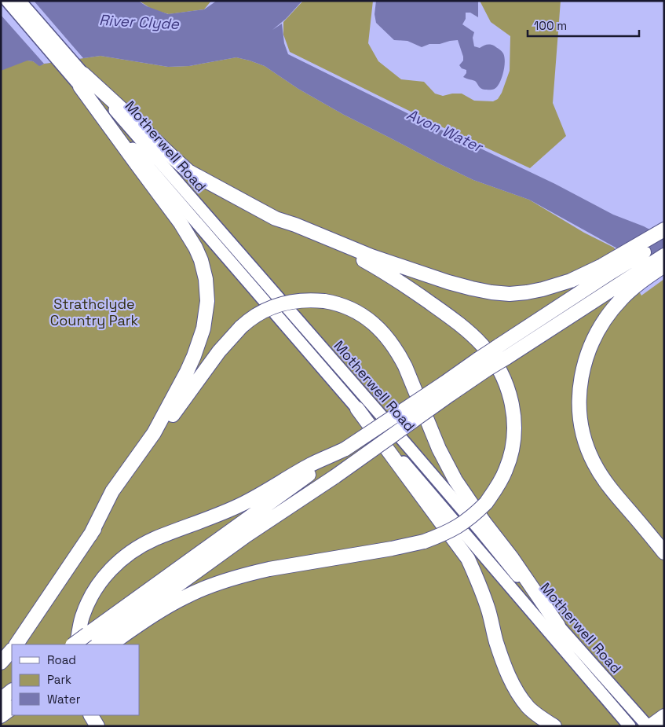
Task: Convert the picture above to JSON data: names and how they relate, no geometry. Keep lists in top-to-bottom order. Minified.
{"streets":{"main road":["Motherwell Road"]},"water":["River Clyde","Avon Water"],"parks":["Strathclyde Country Park"],"legend":["Road","Park","Water"],"scale_bar":"100 m"}
